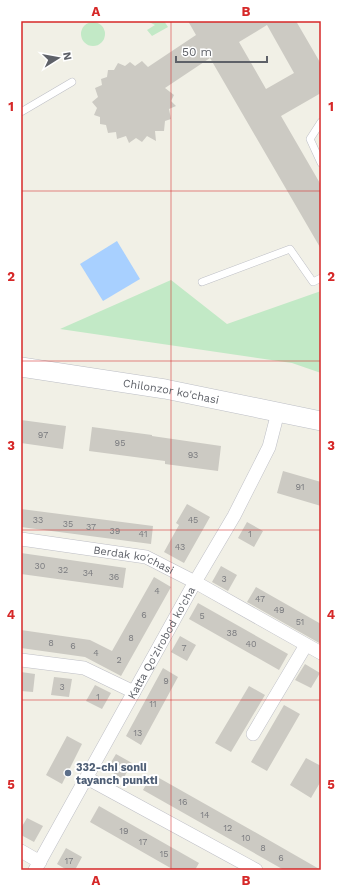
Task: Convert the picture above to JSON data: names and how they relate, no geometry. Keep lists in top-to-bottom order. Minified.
{"streets":{"main road":["Chilonzor ko'chasi"],"street":["Berdak ko'chasi","Katta Qo'zirobod ko'cha"]},"crossings":[["Chilonzor ko'chasi","Katta Qo'zirobod ko'cha"],["Berdak ko'chasi","Katta Qo'zirobod ko'cha"]],"places":["332-chi sonli tayanch punkti"],"house_numbers":["97","95","93","91","33","45","35","37","39","41","1","43","30","32","34","36","3","4","47","49","6","5","51","38","8","8","40","6","7","4","2","9","3","1","11","13","16","14","12","19","10","17","8","15","6","17"],"scale_bar":"50 m","north":"right","grid":{"columns":["A","B"],"rows":["1","2","3","4","5"]}}
